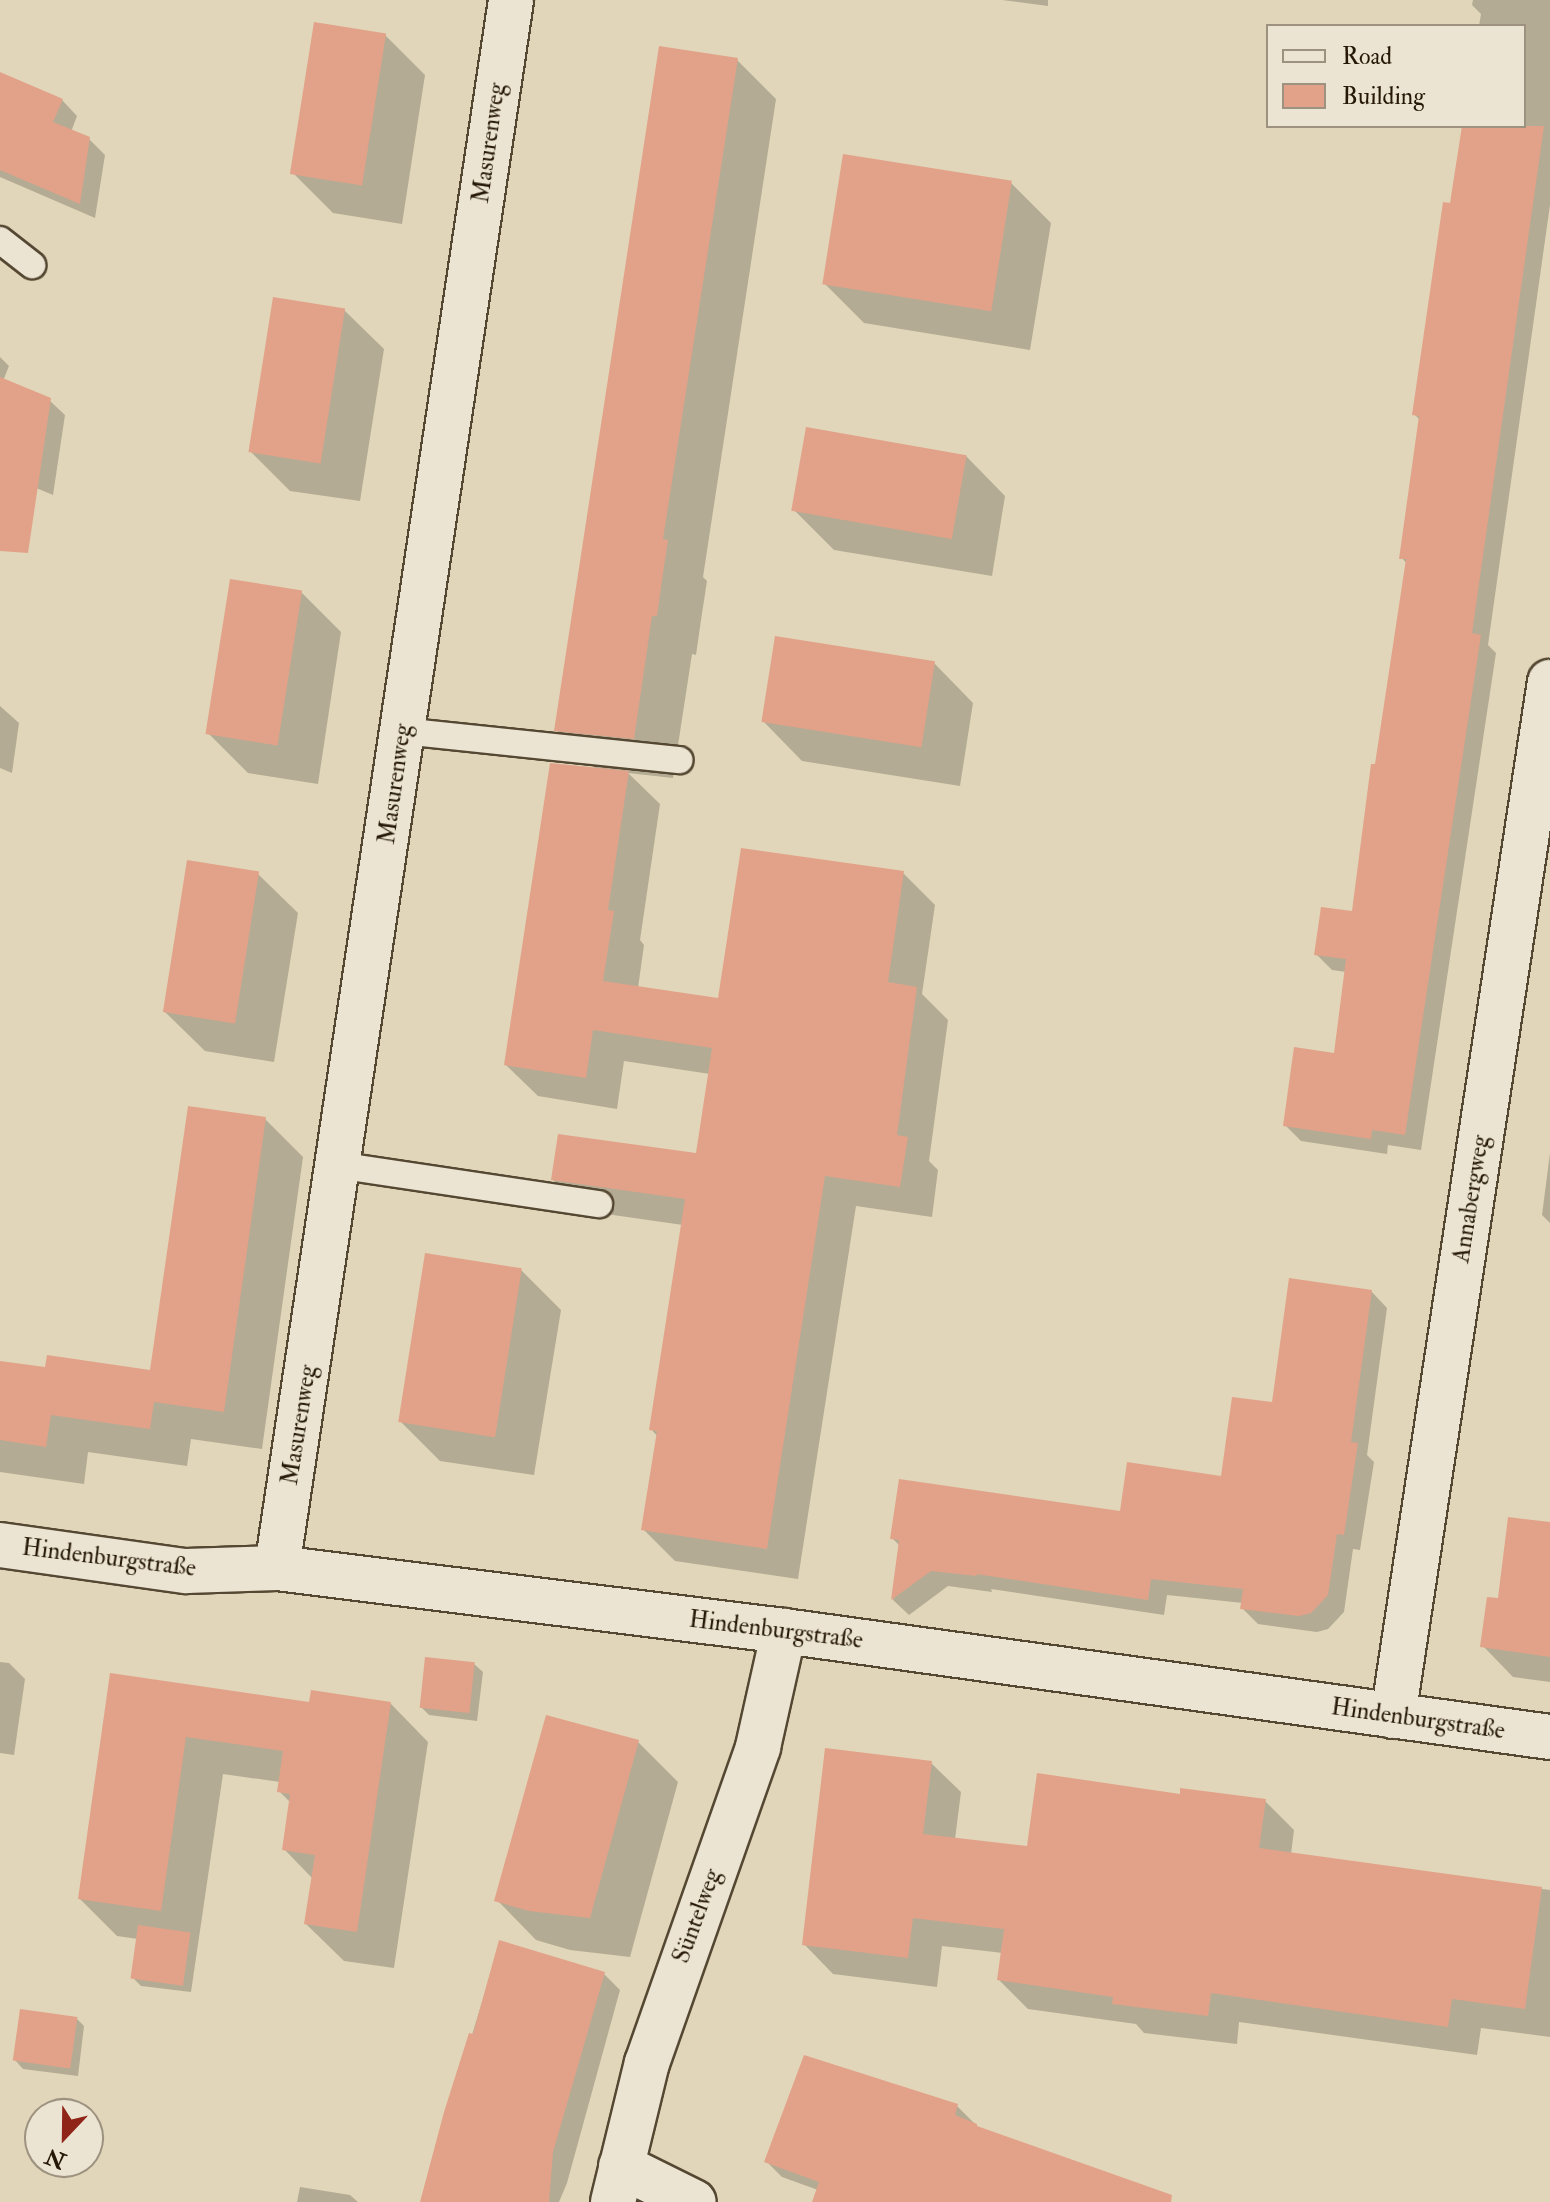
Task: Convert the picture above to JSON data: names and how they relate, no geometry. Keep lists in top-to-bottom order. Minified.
{"streets":{"street":["Masurenweg","Annabergweg","Hindenburgstraße","Süntelweg"]},"crossings":[["Masurenweg","Hindenburgstraße"],["Annabergweg","Hindenburgstraße"],["Hindenburgstraße","Süntelweg"]],"legend":["Road","Building"],"north":"bottom"}
